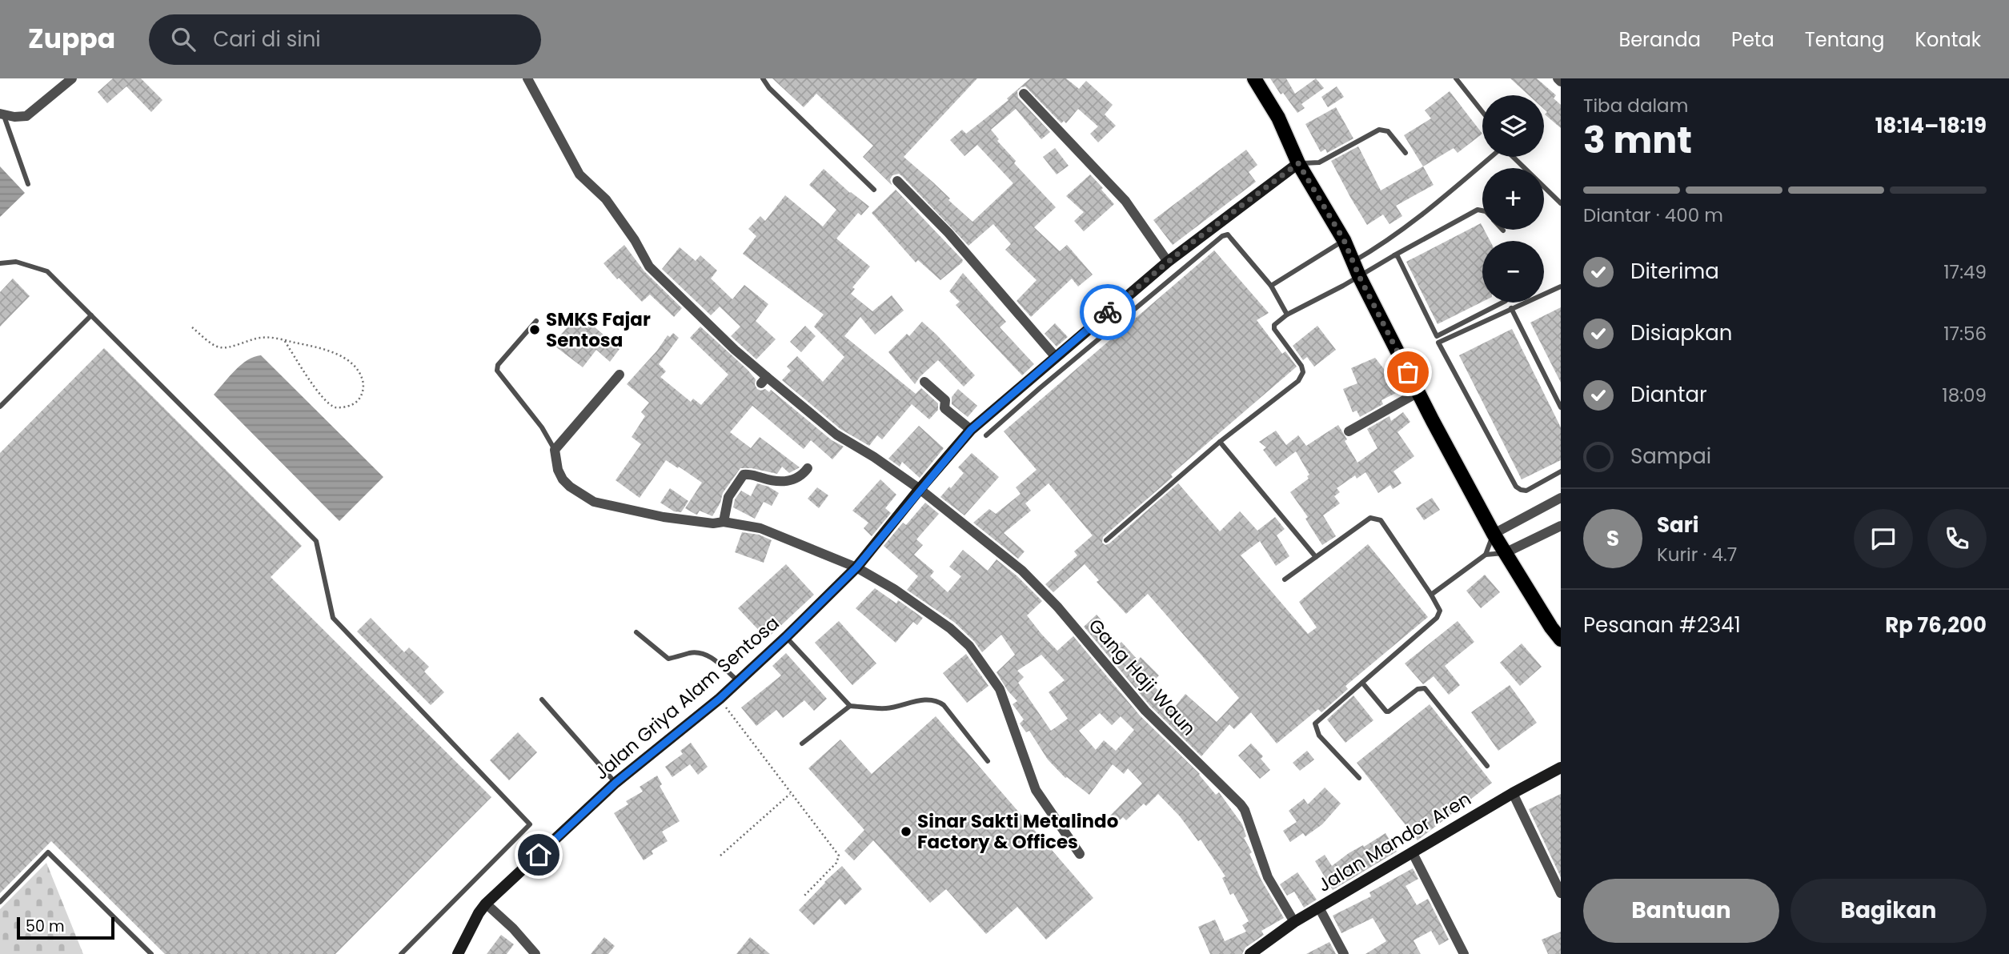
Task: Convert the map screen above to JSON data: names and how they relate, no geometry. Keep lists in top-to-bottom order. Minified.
{"streets":{"street":["Gang Haji Waun","Jalan Griya Alam Sentosa","Jalan Mandor Aren"]},"crossings":[["Gang Haji Waun","Jalan Griya Alam Sentosa"],["Gang Haji Waun","Jalan Mandor Aren"]],"places":["SMKS Fajar Sentosa","Sinar Sakti Metalindo Factory & Offices"],"scale_bar":"50 m","page":{"header":"Zuppa","search":"Cari di sini","nav":["Beranda","Peta","Tentang","Kontak"],"heading":["3 mnt","Tiba dalam","18:14–18:19"],"panel":["Sari","Kurir · 4.7","Pesanan #2341","Rp 76,200"],"map_buttons":["+","−"],"bar":"Diantar · 400 m","list":[["Diterima","17:49"],["Disiapkan","17:56"],["Diantar","18:09"],"Sampai"],"round":"S","buttons":["Bantuan","Bagikan"],"scale":"50 m"}}
